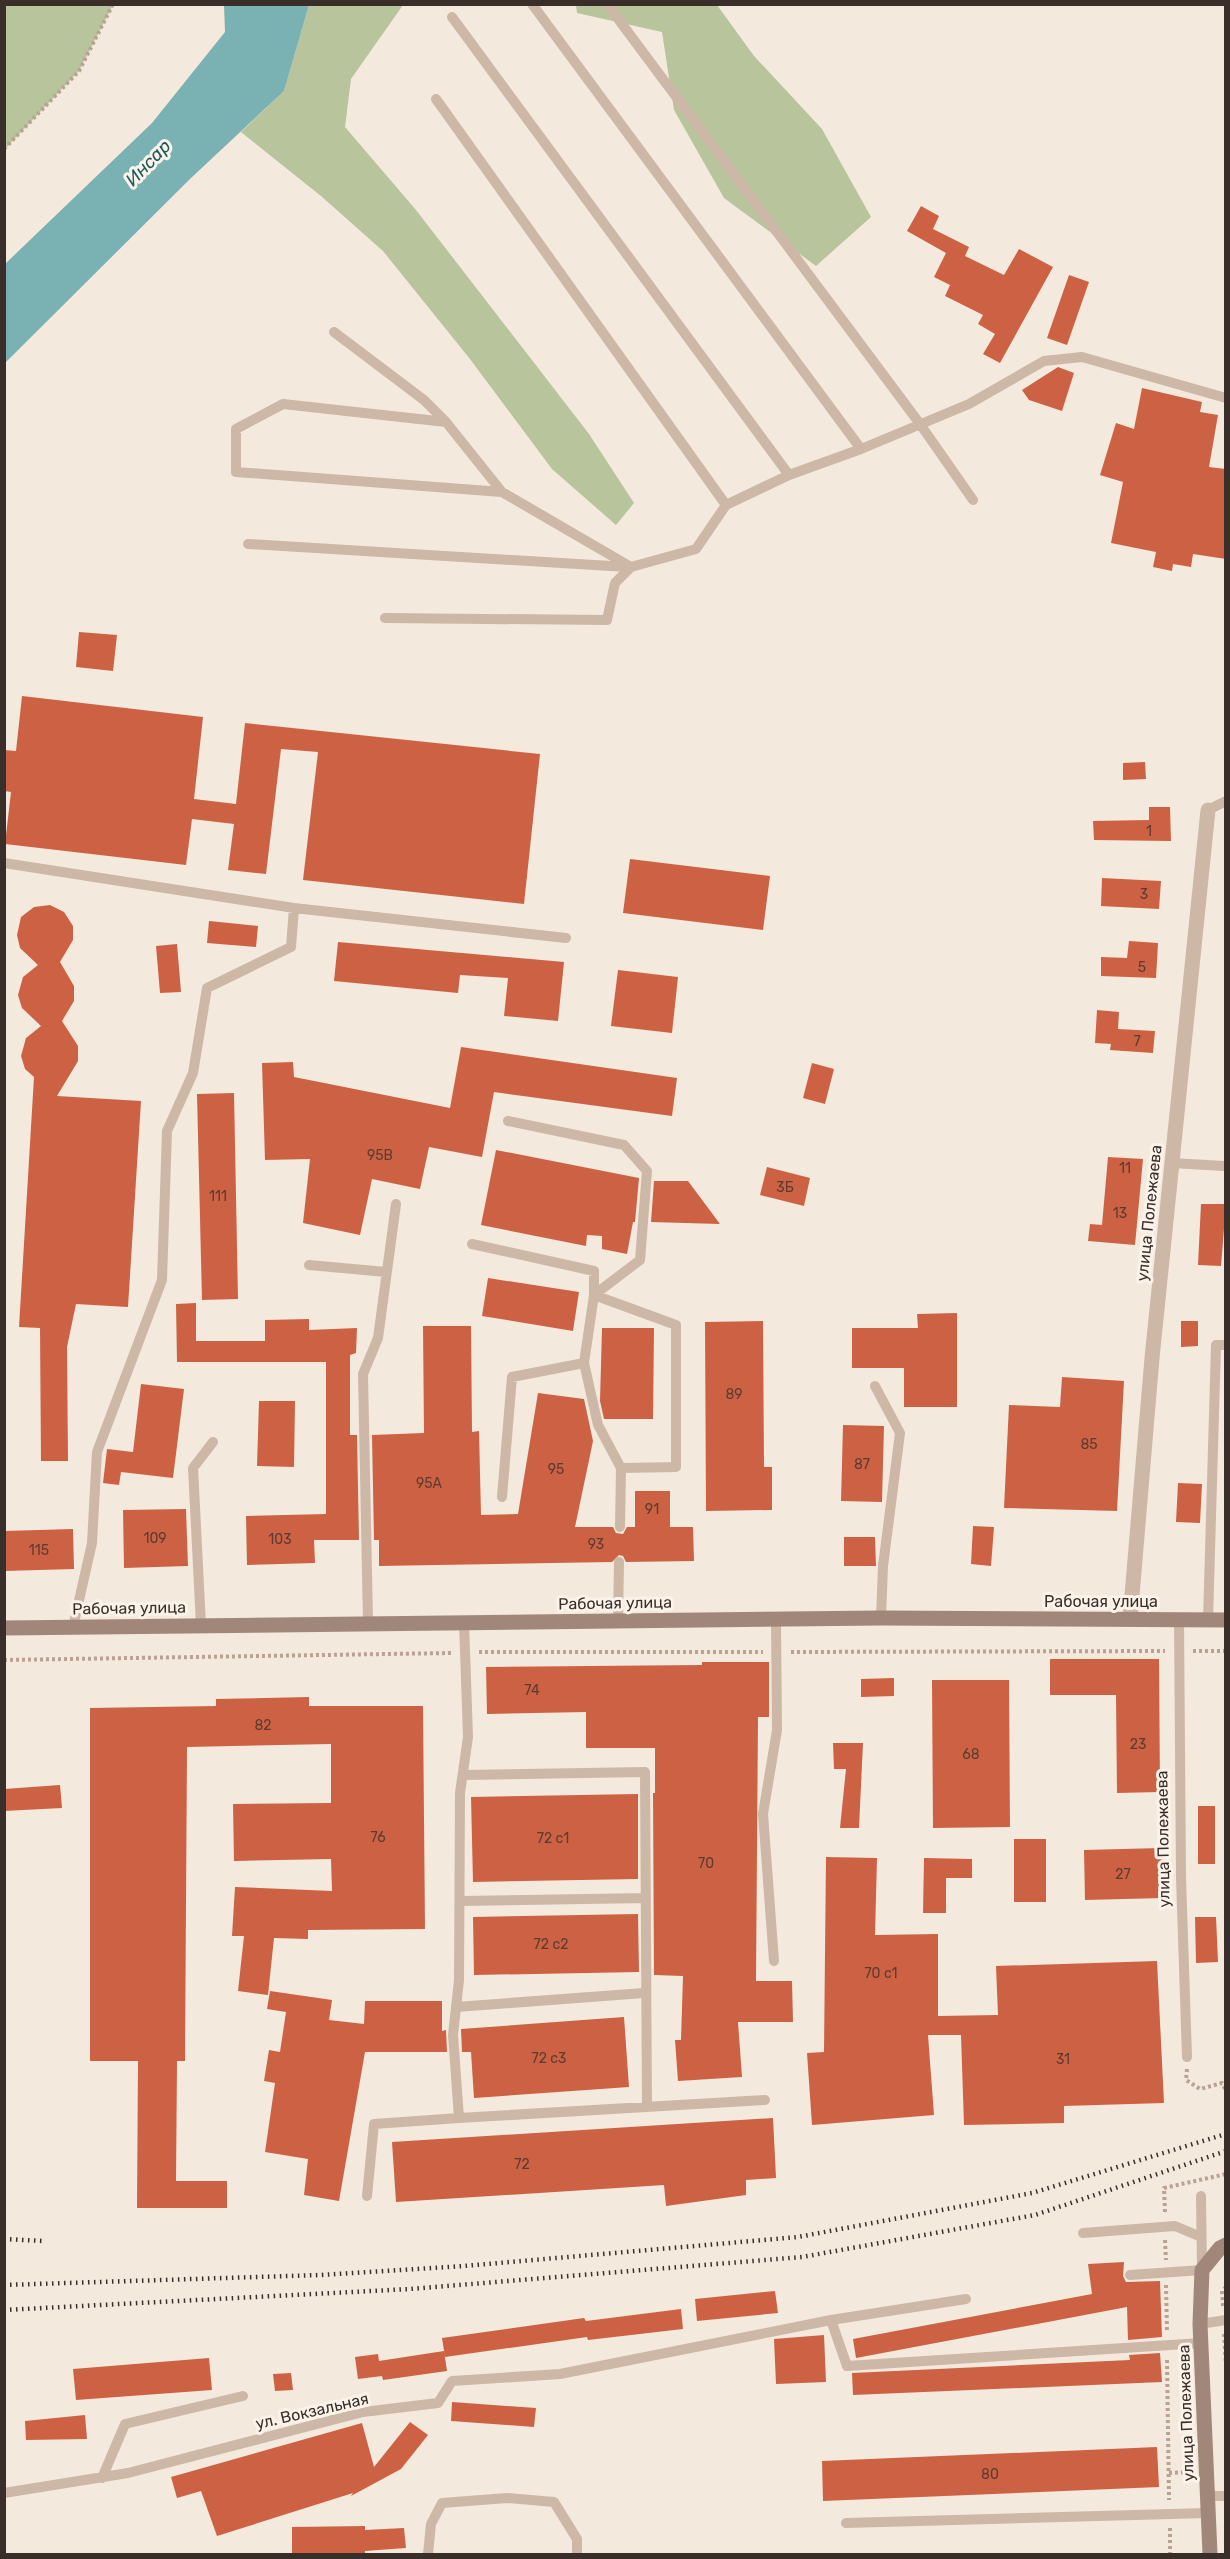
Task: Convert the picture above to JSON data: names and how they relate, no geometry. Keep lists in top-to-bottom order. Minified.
{"streets":{"street":["улица Полежаева","Рабочая улица"],"lane":["ул. Вокзальная"]},"crossings":[["улица Полежаева","Рабочая улица"]],"water":["Инсар"],"house_numbers":["1","3","5","7","95В","11","3Б","111","13","89","85","87","95","95А","91","109","103","93","115","74","82","23","68","76","72 с1","70","27","72 с2","70 с1","72 с3","31","72","80"]}
